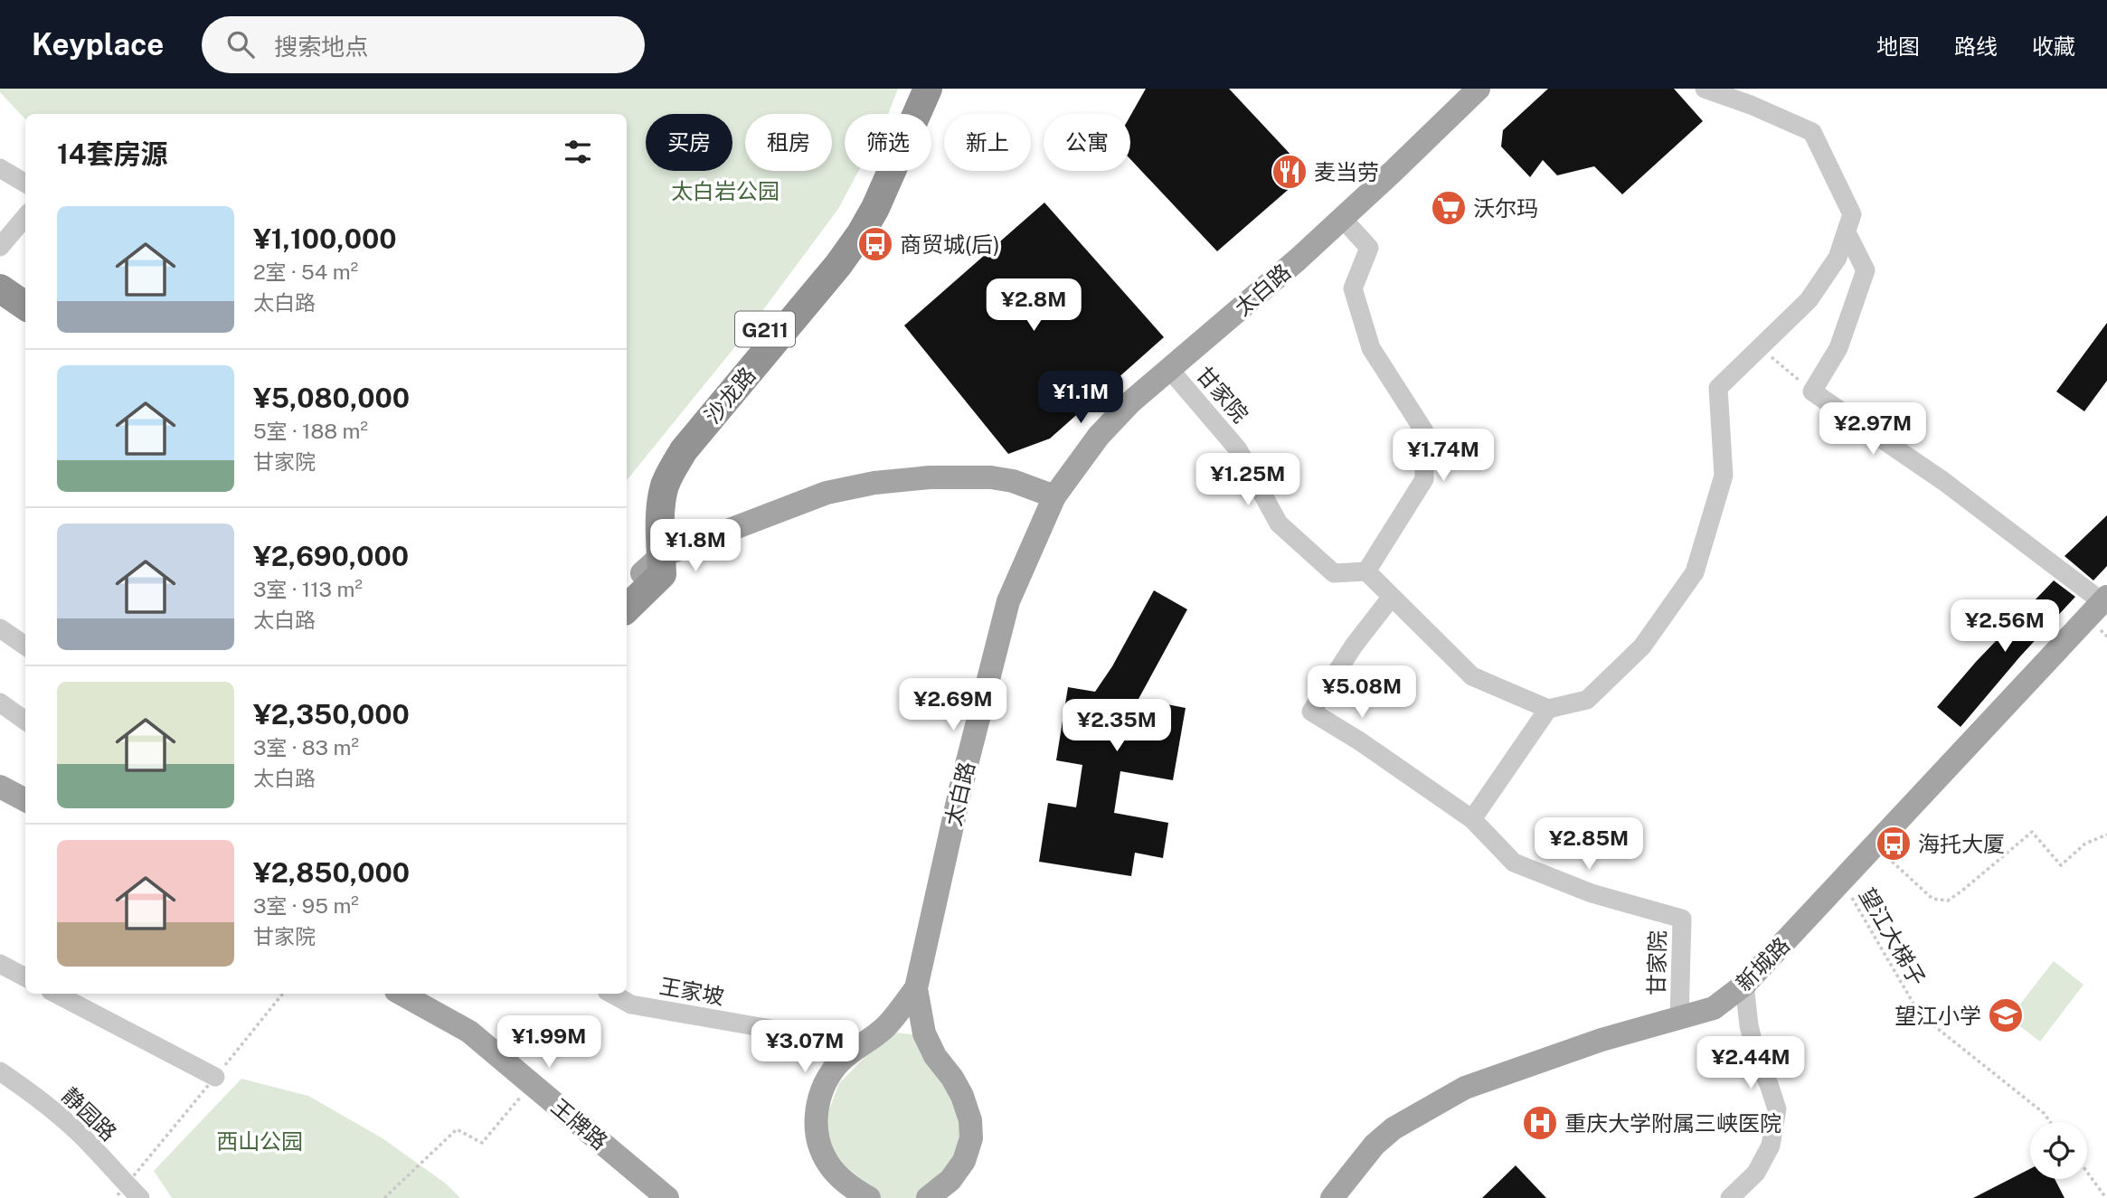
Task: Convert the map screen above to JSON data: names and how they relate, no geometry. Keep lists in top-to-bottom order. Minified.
{"streets":{"highway":["G211","沙龙路"],"main road":["太白路","新城路","王牌路"],"street":["甘家院","王家坡","静园路"],"path":["望江大梯子"]},"crossings":[["太白路","甘家院"],["太白路","王家坡"],["甘家院","新城路"],["望江大梯子","新城路"]],"parks":["太白岩公园","西山公园"],"places":{"restaurant":["麦当劳"],"supermarket":["沃尔玛"],"bus stop":["商贸城(后)","海托大厦"],"school or university":["望江小学"],"hospital":["重庆大学附属三峡医院"]},"page":{"header":"Keyplace","search":"搜索地点","nav":["地图","路线","收藏"],"chip":["买房","租房","筛选","新上","公寓"],"heading":"14套房源","list":[{"name":"¥1,100,000","note":"2室 · 54 m² · 太白路"},{"name":"¥5,080,000","note":"5室 · 188 m² · 甘家院"},{"name":"¥2,690,000","note":"3室 · 113 m² · 太白路"},{"name":"¥2,350,000","note":"3室 · 83 m² · 太白路"},{"name":"¥2,850,000","note":"3室 · 95 m² · 甘家院"}],"price":["¥2.8M","¥1.1M","¥2.97M","¥1.74M","¥1.25M","¥1.8M","¥2.56M","¥5.08M","¥2.69M","¥2.35M","¥2.85M","¥1.99M","¥3.07M","¥2.44M"]}}
